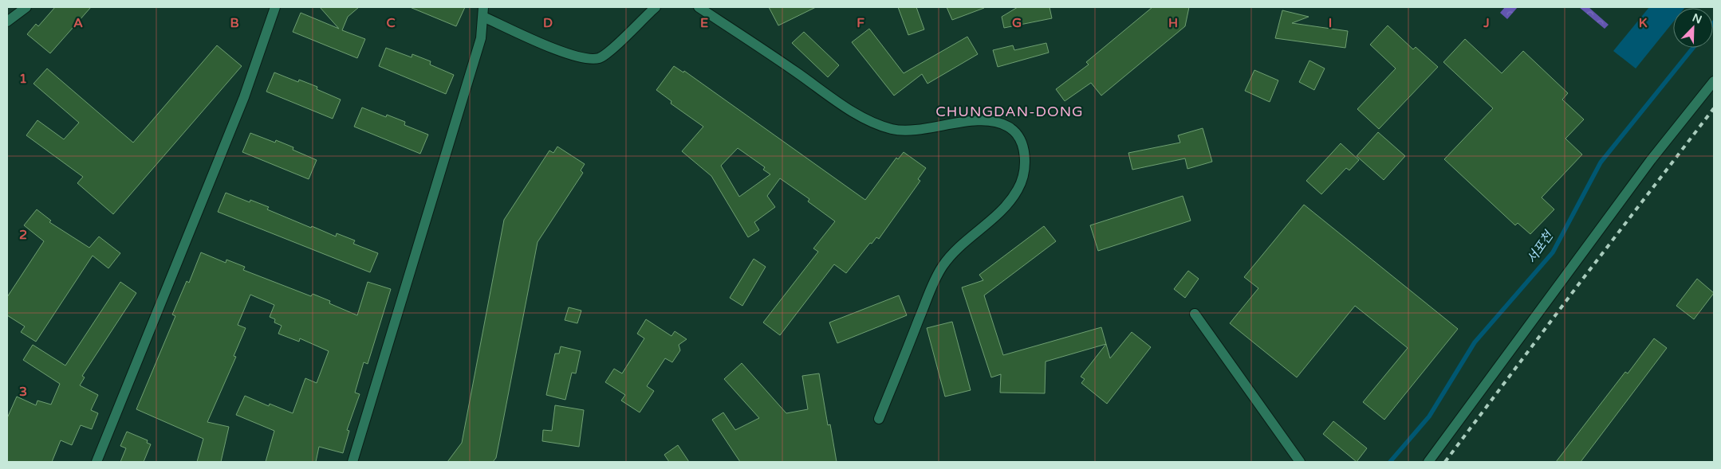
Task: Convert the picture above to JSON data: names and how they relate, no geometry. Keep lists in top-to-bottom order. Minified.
{"districts":["CHUNGDAN-DONG"],"water":["서포천"],"north":"top right","grid":{"columns":["A","B","C","D","E","F","G","H","I","J","K"],"rows":["1","2","3"]}}
